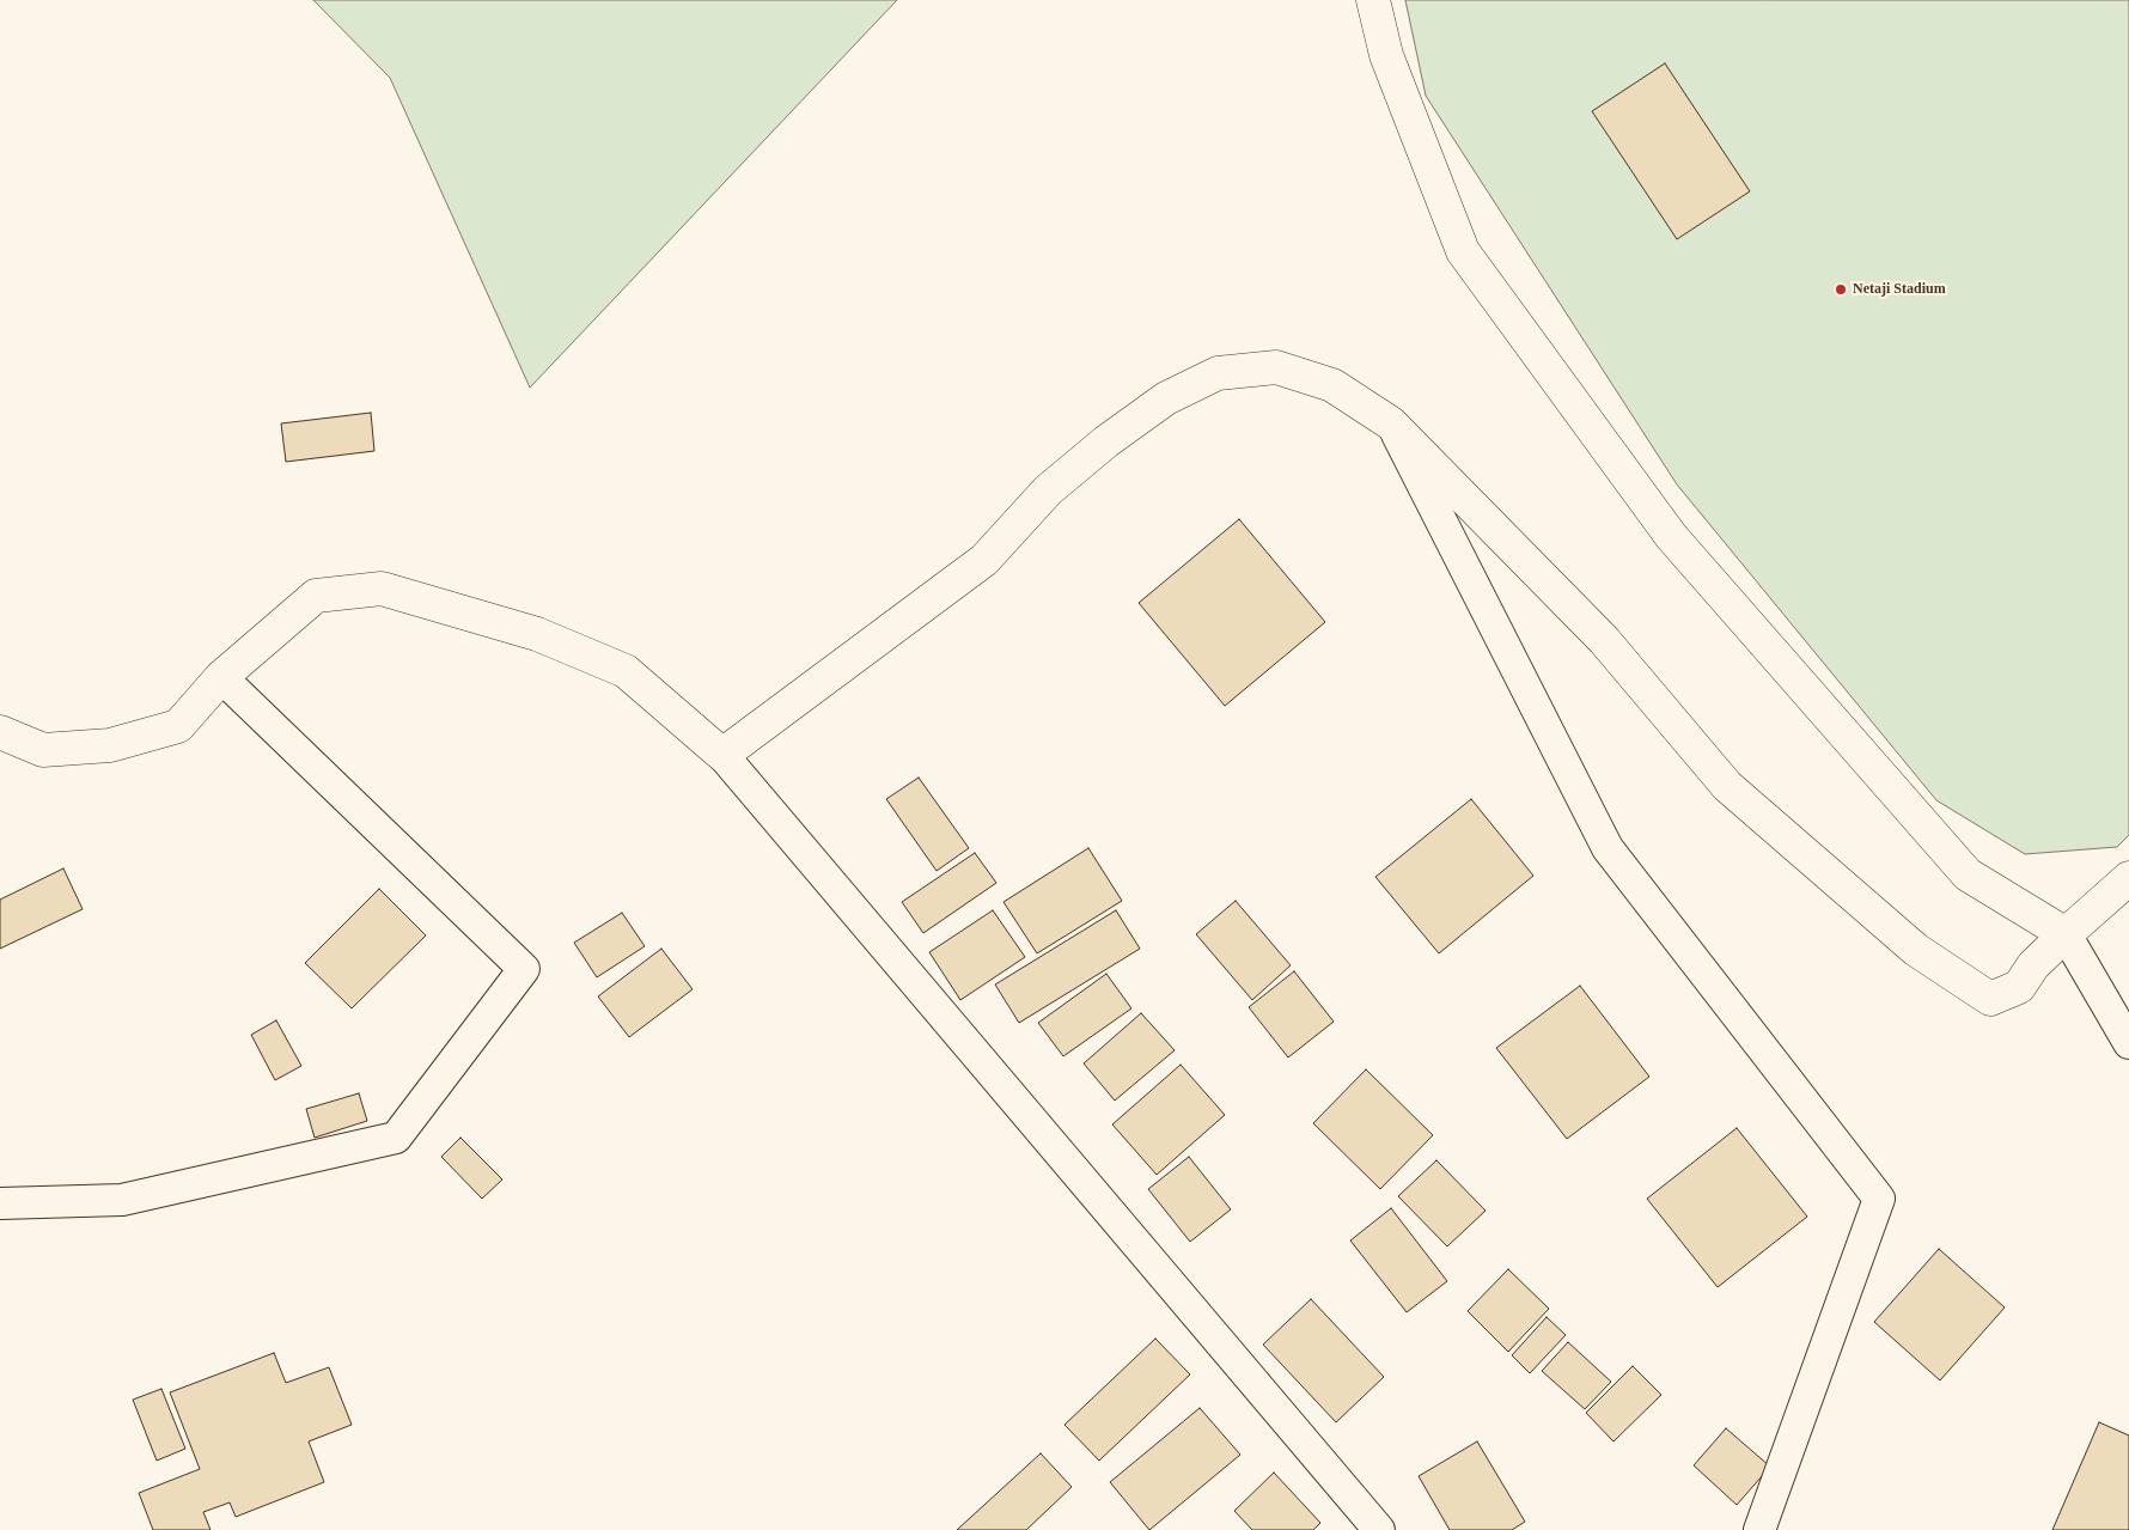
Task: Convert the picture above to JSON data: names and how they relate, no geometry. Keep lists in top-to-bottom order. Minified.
{"places":["Netaji Stadium"]}
